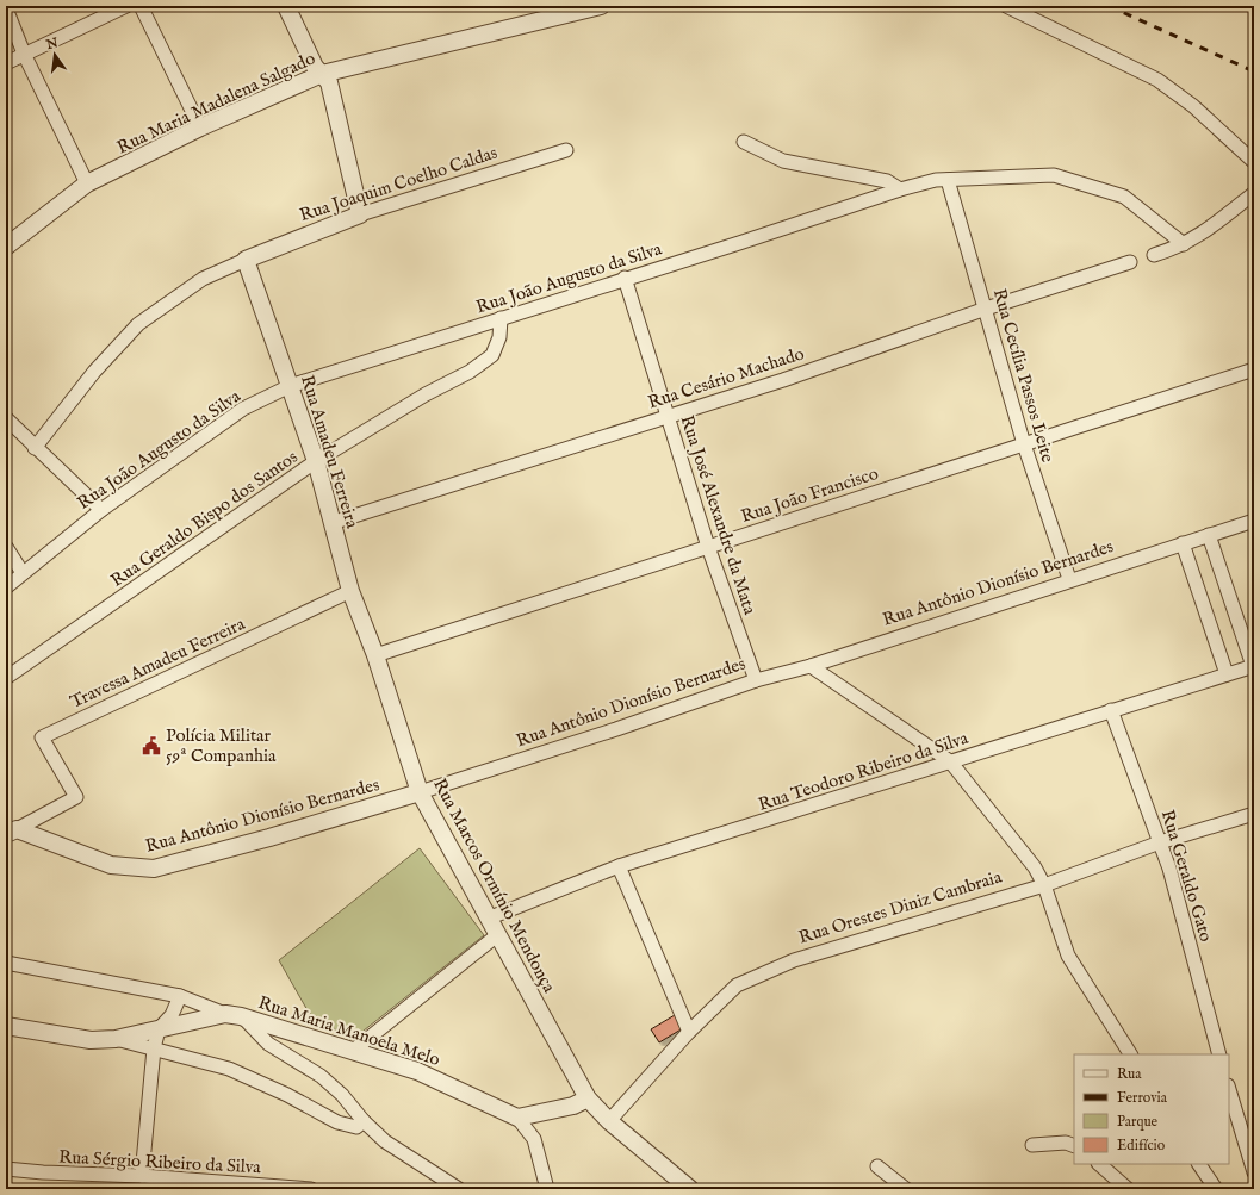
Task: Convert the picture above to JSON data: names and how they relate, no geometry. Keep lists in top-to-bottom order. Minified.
{"streets":{"street":["Rua Maria Madalena Salgado","Rua Joaquim Coelho Caldas","Rua João Augusto da Silva","Rua Cecília Passos Leite","Rua Cesário Machado","Rua Amadeu Ferreira","Rua João Francisco","Rua José Alexandre da Mata","Rua Geraldo Bispo dos Santos","Rua Antônio Dionísio Bernardes","Travessa Amadeu Ferreira","Rua Teodoro Ribeiro da Silva","Rua Geraldo Gato","Rua Marcos Ormínio Mendonça","Rua Orestes Diniz Cambraia","Rua Maria Manoela Melo","Rua Sérgio Ribeiro da Silva"]},"crossings":[["Rua Joaquim Coelho Caldas","Rua Amadeu Ferreira"],["Rua João Augusto da Silva","Rua Cecília Passos Leite"],["Rua João Augusto da Silva","Rua Amadeu Ferreira"],["Rua João Augusto da Silva","Rua José Alexandre da Mata"],["Rua João Augusto da Silva","Rua Geraldo Bispo dos Santos"],["Rua Cecília Passos Leite","Rua Cesário Machado"],["Rua Cecília Passos Leite","Rua João Francisco"],["Rua Cecília Passos Leite","Rua Antônio Dionísio Bernardes"],["Rua Cesário Machado","Rua Amadeu Ferreira"],["Rua Cesário Machado","Rua José Alexandre da Mata"],["Rua Amadeu Ferreira","Rua João Francisco"],["Rua Amadeu Ferreira","Rua Geraldo Bispo dos Santos"],["Rua Amadeu Ferreira","Travessa Amadeu Ferreira"],["Rua Amadeu Ferreira","Rua Marcos Ormínio Mendonça"],["Rua João Francisco","Rua José Alexandre da Mata"],["Rua João Francisco","Rua Marcos Ormínio Mendonça"],["Rua José Alexandre da Mata","Rua Antônio Dionísio Bernardes"],["Rua Antônio Dionísio Bernardes","Travessa Amadeu Ferreira"],["Rua Antônio Dionísio Bernardes","Rua Marcos Ormínio Mendonça"],["Rua Teodoro Ribeiro da Silva","Rua Geraldo Gato"],["Rua Teodoro Ribeiro da Silva","Rua Marcos Ormínio Mendonça"],["Rua Geraldo Gato","Rua Orestes Diniz Cambraia"],["Rua Marcos Ormínio Mendonça","Rua Orestes Diniz Cambraia"]],"places":{"public building":["Polícia Militar 59ª Companhia"]},"legend":["Rua","Ferrovia","Parque","Edifício"],"north":"top"}
